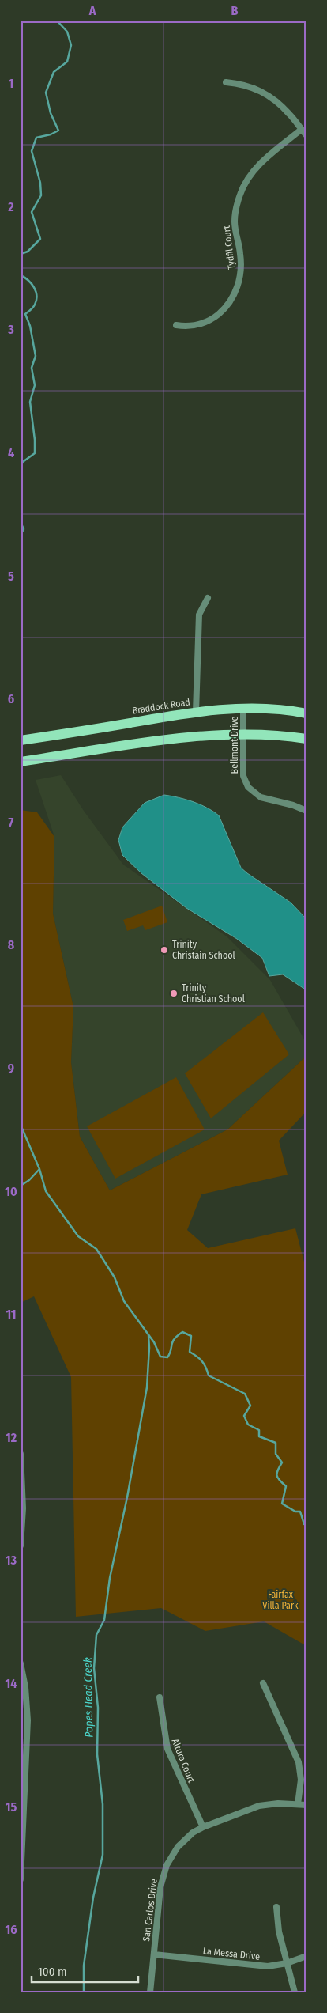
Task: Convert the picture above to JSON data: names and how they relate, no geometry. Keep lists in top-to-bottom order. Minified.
{"streets":{"main road":["Braddock Road"],"street":["Tydfil Court","Bellmont Drive","Altura Court","San Carlos Drive","La Messa Drive"]},"crossings":[["Braddock Road","Bellmont Drive"],["Altura Court","San Carlos Drive"],["San Carlos Drive","La Messa Drive"]],"water":["Popes Head Creek"],"parks":["Fairfax Villa Park"],"places":["Trinity Christain School","Trinity Christian School"],"scale_bar":"100 m","grid":{"columns":["A","B"],"rows":["1","2","3","4","5","6","7","8","9","10","11","12","13","14","15","16"]}}
